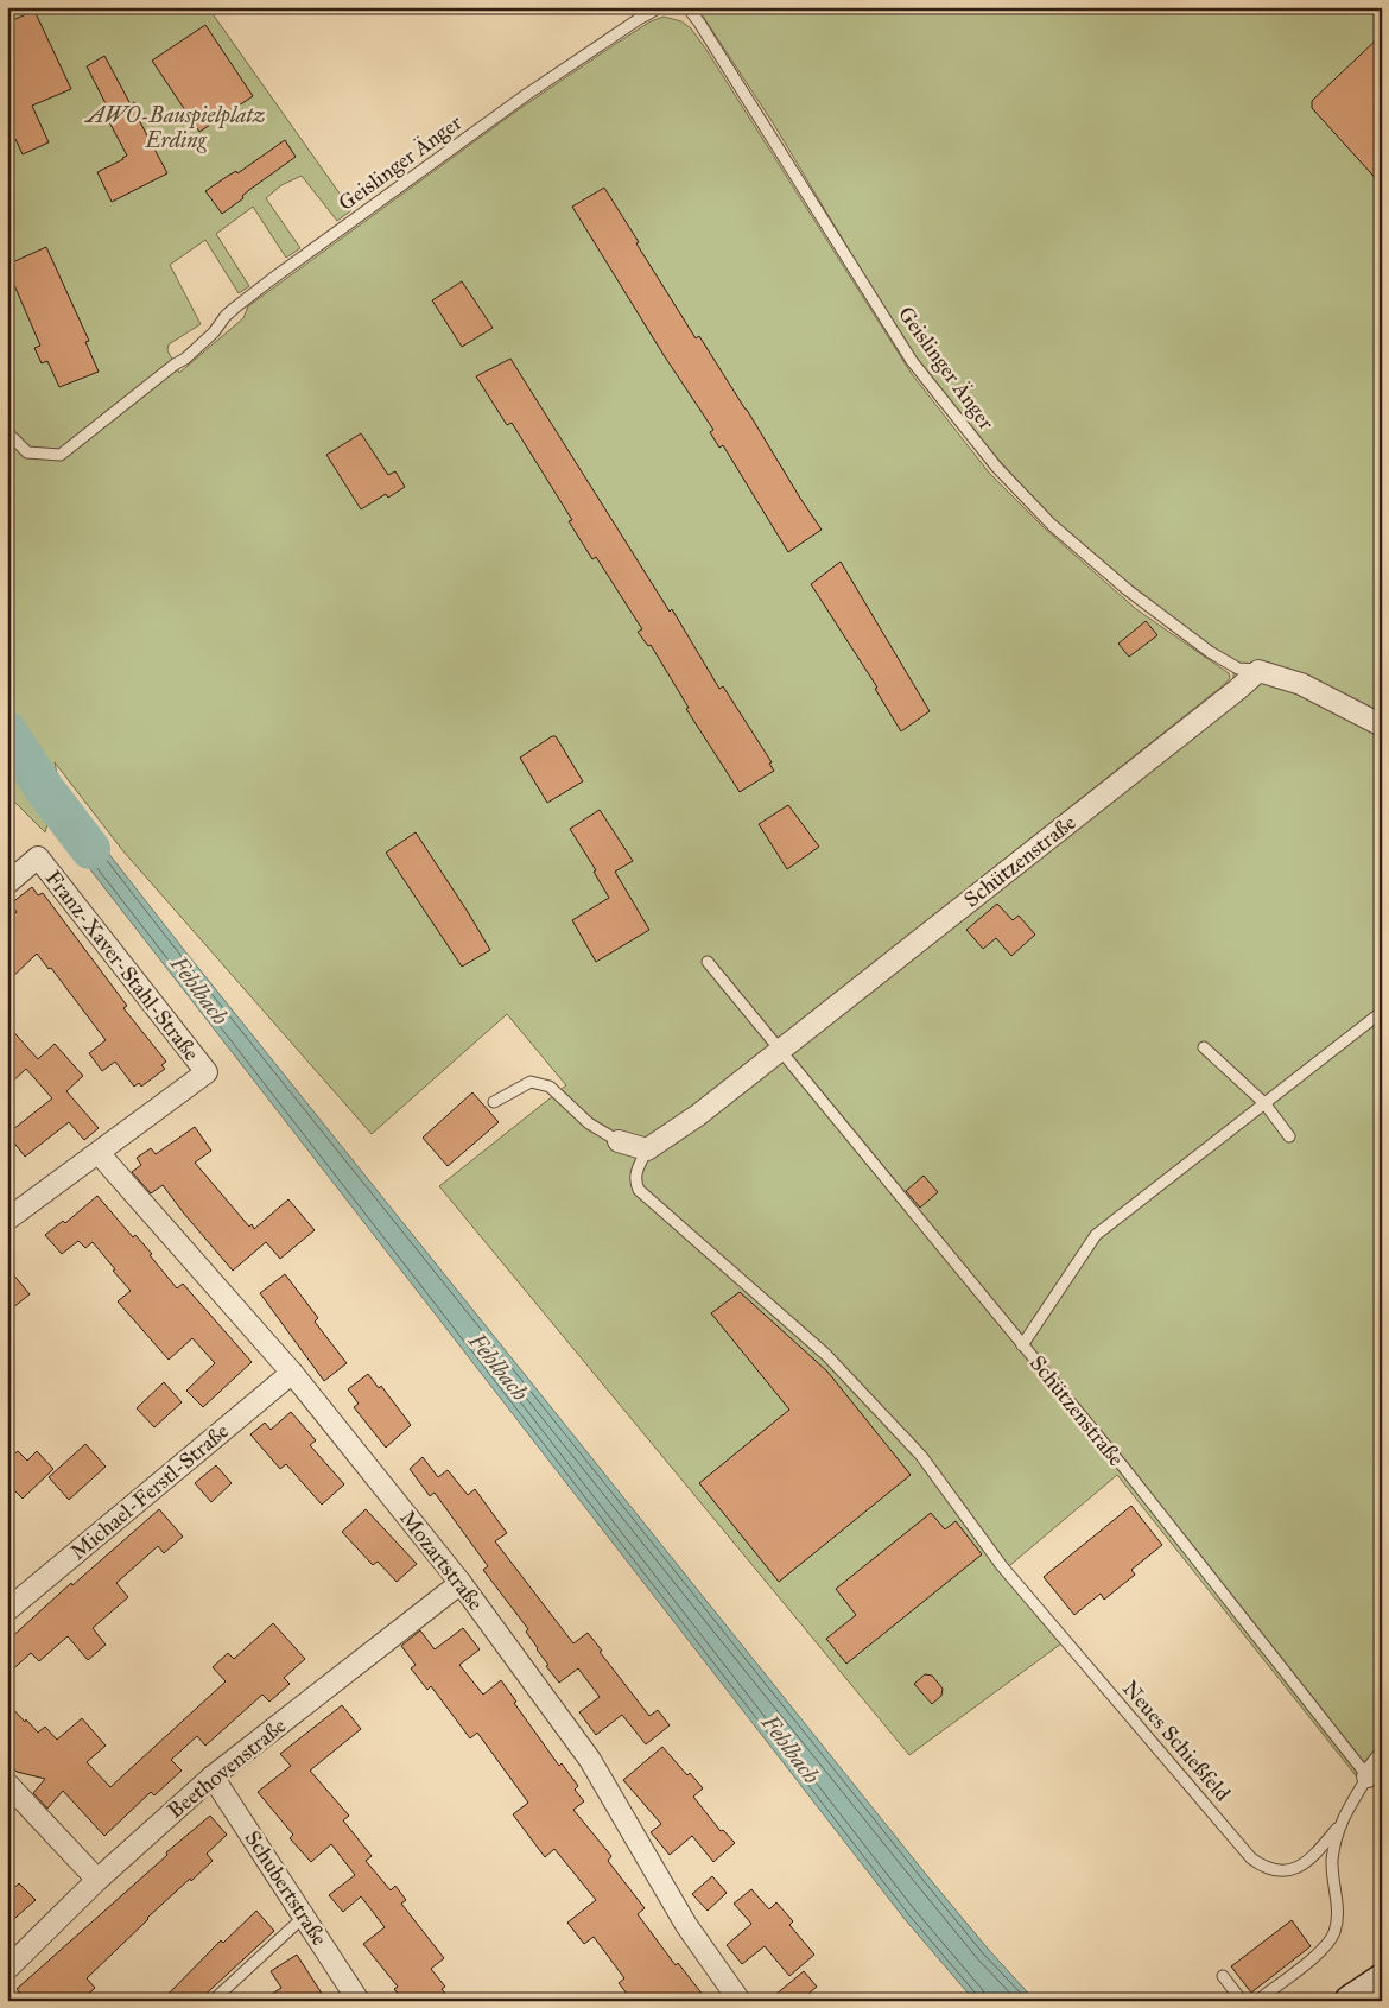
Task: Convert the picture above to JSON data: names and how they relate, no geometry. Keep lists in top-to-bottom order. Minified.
{"streets":{"street":["Schützenstraße","Franz-Xaver-Stahl-Straße","Michael-Ferstl-Straße","Mozartstraße","Beethovenstraße","Schubertstraße"],"lane":["Geislinger Änger","Neues Schießfeld"]},"crossings":[["Geislinger Änger","Schützenstraße"],["Schützenstraße","Neues Schießfeld"],["Franz-Xaver-Stahl-Straße","Mozartstraße"],["Michael-Ferstl-Straße","Mozartstraße"],["Mozartstraße","Beethovenstraße"],["Beethovenstraße","Schubertstraße"]],"water":["Fehlbach"],"parks":["AWO-Bauspielplatz Erding"]}
